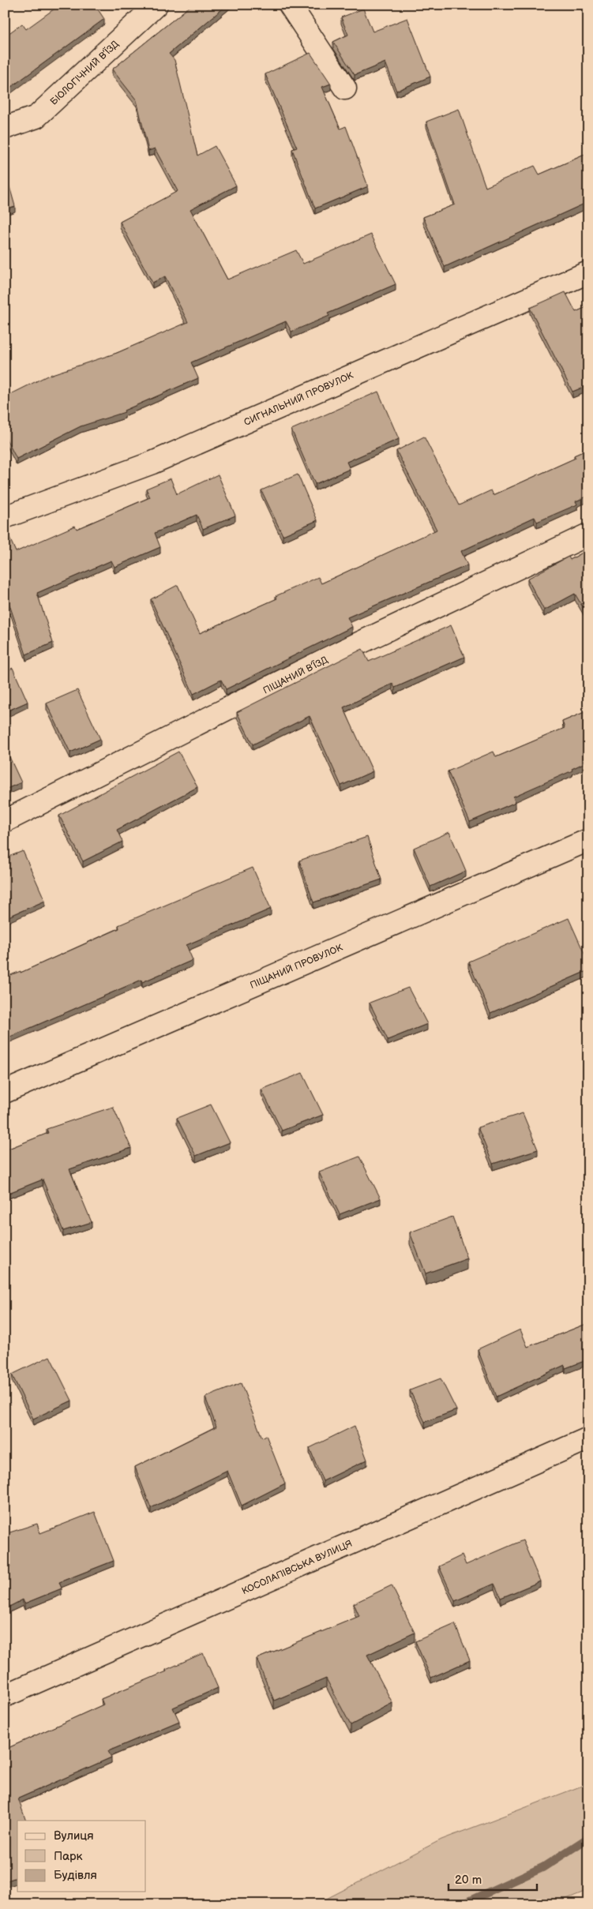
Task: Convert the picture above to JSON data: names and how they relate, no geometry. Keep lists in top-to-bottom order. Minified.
{"streets":{"street":["БІОЛОГІЧНИЙ В’ЇЗД","СИГНАЛЬНИЙ ПРОВУЛОК","ПІЩАНИЙ В’ЇЗД","ПІЩАНИЙ ПРОВУЛОК","КОСОЛАПІВСЬКА ВУЛИЦЯ"]},"legend":["Вулиця","Парк","Будівля"],"scale_bar":"20 m"}
